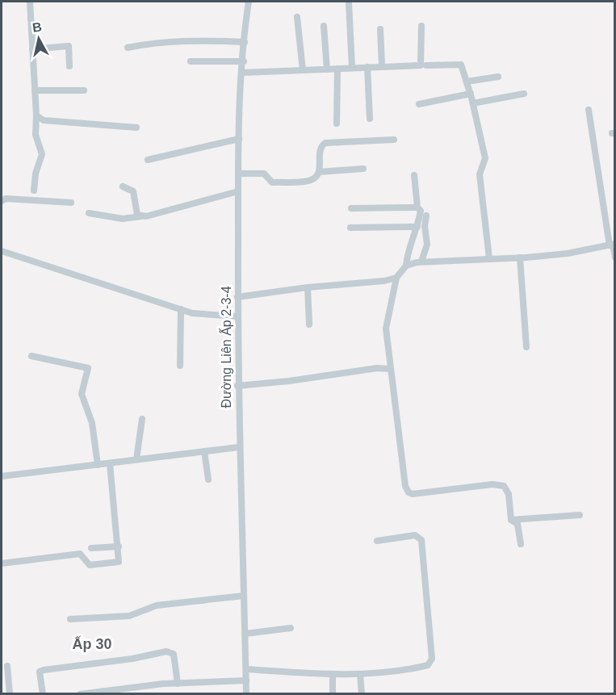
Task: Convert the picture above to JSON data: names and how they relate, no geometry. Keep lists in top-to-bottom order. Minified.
{"streets":{"street":["Đường Liên Ấp 2-3-4"]},"districts":["Ấp 30"],"north":"top"}
